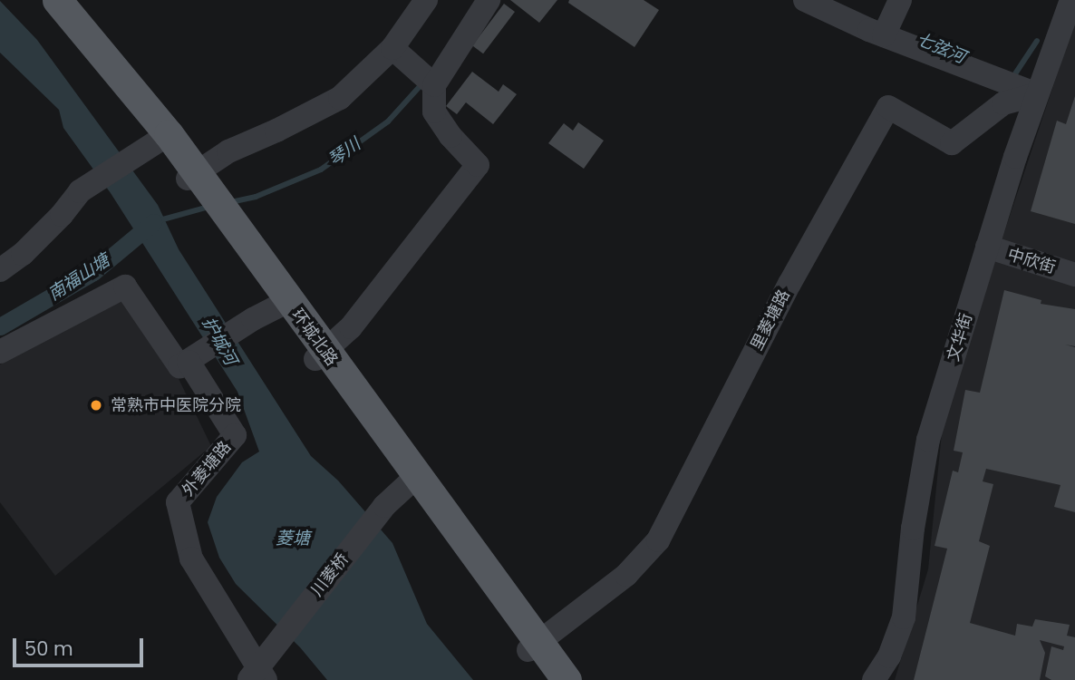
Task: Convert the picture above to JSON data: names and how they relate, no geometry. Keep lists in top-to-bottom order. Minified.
{"streets":{"main road":["环城北路"],"street":["中欣街","里菱塘路","文华街","外菱塘路","川菱桥"]},"crossings":[["中欣街","文华街"],["里菱塘路","环城北路"],["里菱塘路","文华街"],["环城北路","川菱桥"],["外菱塘路","川菱桥"]],"water":["七弦河","琴川","南福山塘","护城河","菱塘"],"places":["常熟市中医院分院"],"scale_bar":"50 m"}
